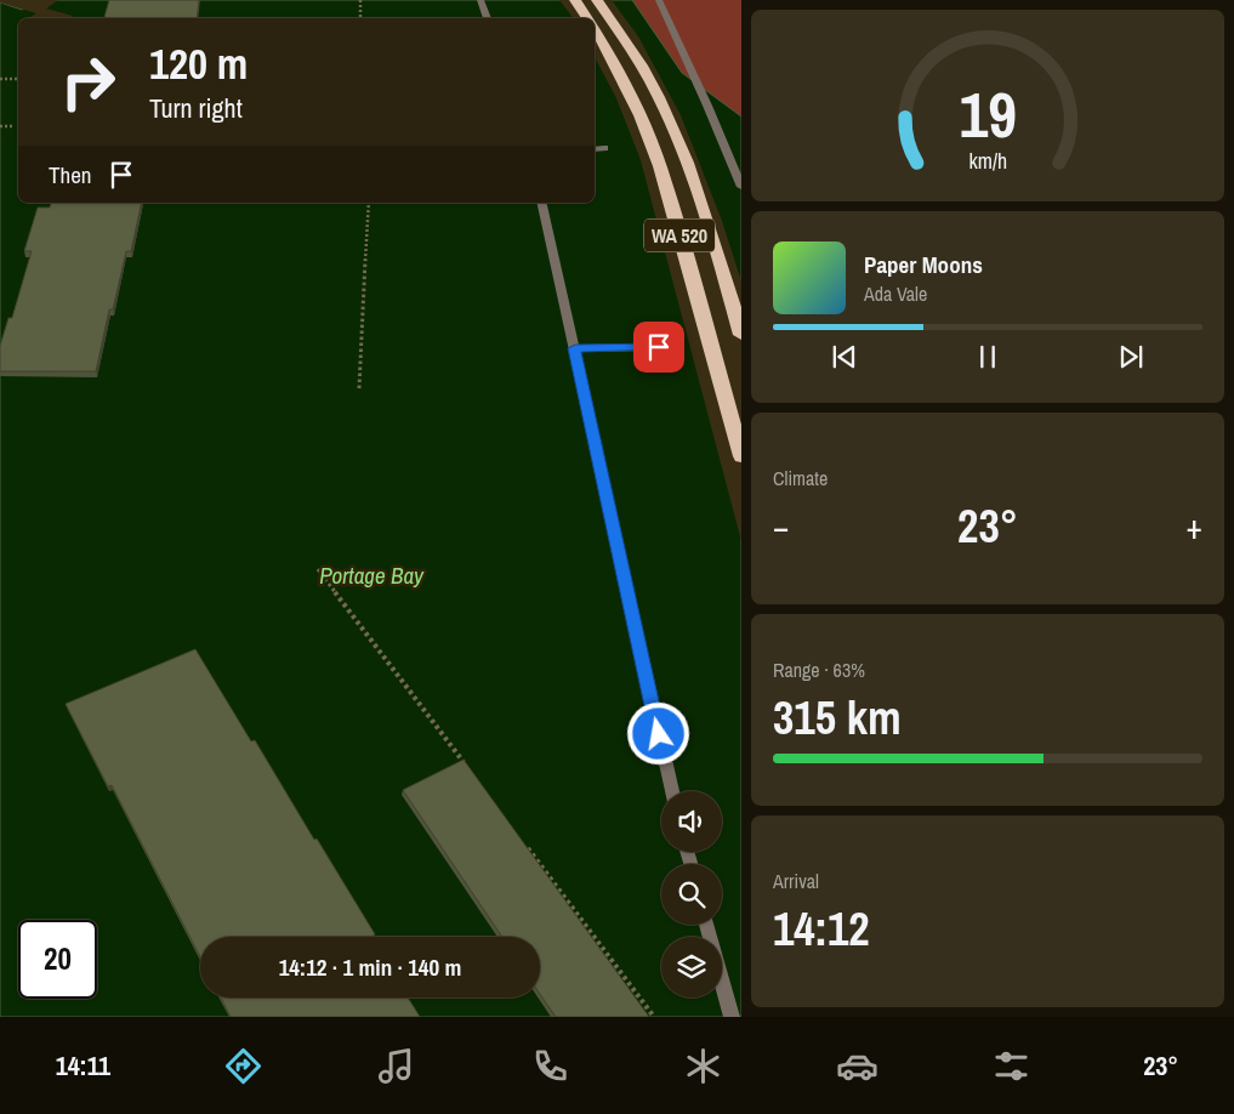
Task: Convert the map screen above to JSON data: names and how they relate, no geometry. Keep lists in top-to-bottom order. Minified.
{"streets":{"highway":["WA 520"]},"water":["Portage Bay"],"page":{"turn":["120 m","Turn right"],"then":"Then","song":["Paper Moons","Ada Vale"],"tile":["Climate",["Range · 63%","315 km"],["Arrival","14:12"]],"heat":["−","23°","+"],"limit":"20","trip":"14:12 · 1 min · 140 m","tabs":["14:11","23°"],"gauge":["19","km/h"]}}
